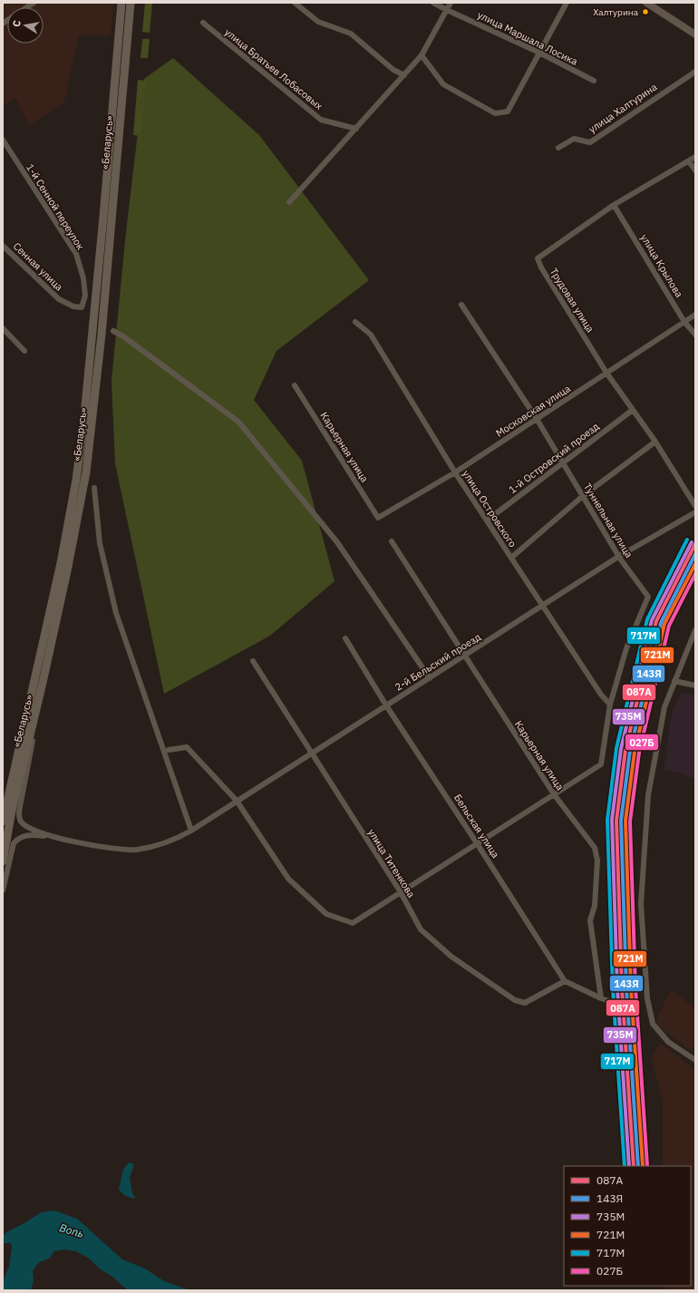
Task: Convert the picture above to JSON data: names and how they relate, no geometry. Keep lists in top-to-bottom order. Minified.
{"streets":{"highway":["«Беларусь»"],"street":["улица Маршала Лосика","улица Братьев Лобасовых","улица Халтурина","1-й Сенной переулок","улица Крылова","Сенная улица","Трудовая улица","Московская улица","Карьерная улица","1-й Островский проезд","улица Островского","Туннельная улица","2-й Бельский проезд","Бельская улица","улица Титенкова"]},"crossings":[["1-й Сенной переулок","Сенная улица"],["улица Крылова","Трудовая улица"],["улица Крылова","Московская улица"],["Трудовая улица","Московская улица"],["Трудовая улица","1-й Островский проезд"],["Московская улица","Карьерная улица"],["Московская улица","улица Островского"],["Московская улица","Туннельная улица"],["Карьерная улица","Туннельная улица"],["Карьерная улица","2-й Бельский проезд"],["1-й Островский проезд","улица Островского"],["1-й Островский проезд","Туннельная улица"],["улица Островского","Туннельная улица"],["улица Островского","2-й Бельский проезд"],["Туннельная улица","2-й Бельский проезд"],["2-й Бельский проезд","Бельская улица"],["2-й Бельский проезд","улица Титенкова"],["Бельская улица","улица Титенкова"]],"water":["Вопь"],"places":["Халтурина"],"lines":["transit line 717М","transit line 735М","transit line 087А","transit line 143Я","transit line 721М","transit line 027Б"],"legend":["087А","143Я","735М","721М","717М","027Б"],"north":"left"}
